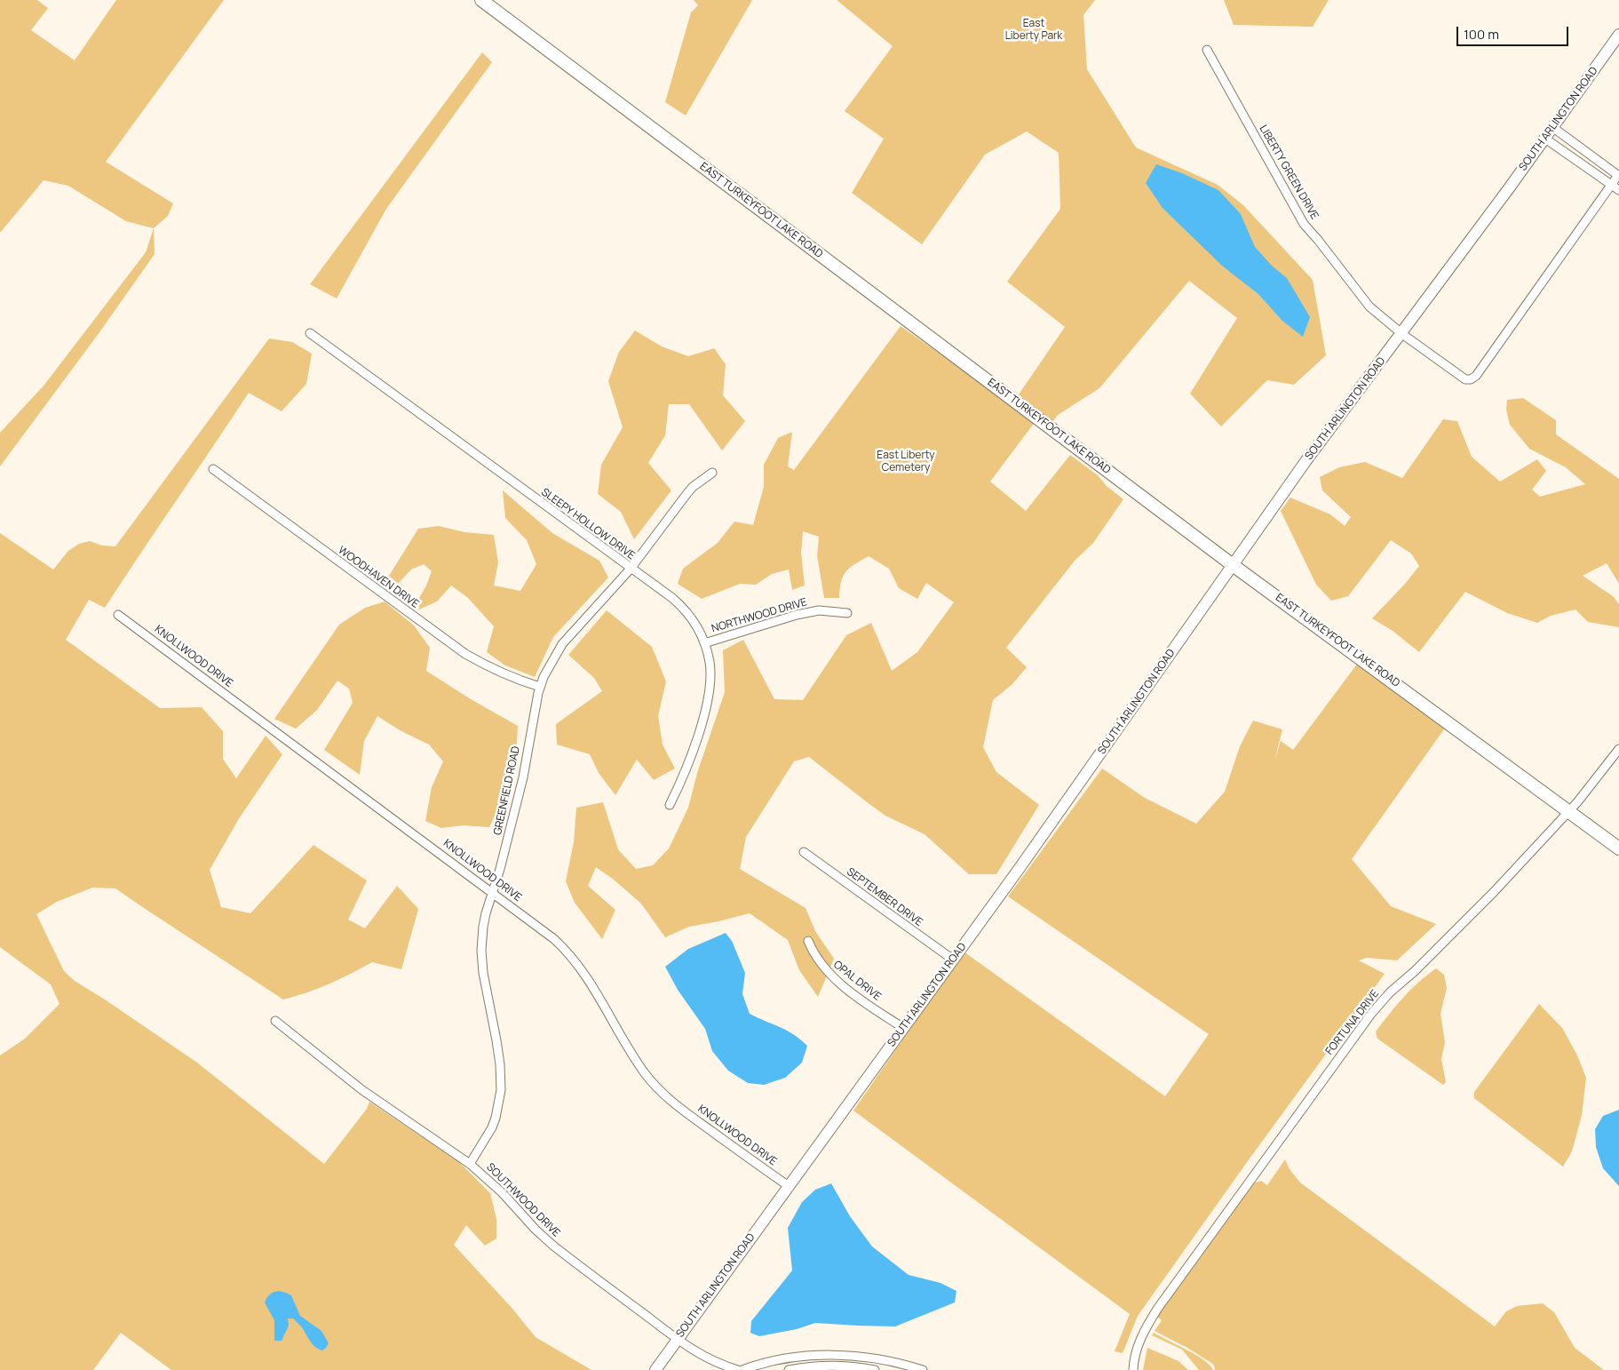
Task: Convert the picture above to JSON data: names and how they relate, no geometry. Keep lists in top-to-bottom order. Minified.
{"streets":{"main road":["SOUTH ARLINGTON ROAD","EAST TURKEYFOOT LAKE ROAD"],"street":["LIBERTY GREEN DRIVE","SLEEPY HOLLOW DRIVE","WOODHAVEN DRIVE","NORTHWOOD DRIVE","KNOLLWOOD DRIVE","GREENFIELD ROAD","SEPTEMBER DRIVE","OPAL DRIVE","FORTUNA DRIVE","SOUTHWOOD DRIVE"]},"crossings":[["SOUTH ARLINGTON ROAD","LIBERTY GREEN DRIVE"],["SOUTH ARLINGTON ROAD","EAST TURKEYFOOT LAKE ROAD"],["SOUTH ARLINGTON ROAD","KNOLLWOOD DRIVE"],["SOUTH ARLINGTON ROAD","SEPTEMBER DRIVE"],["SOUTH ARLINGTON ROAD","OPAL DRIVE"],["SOUTH ARLINGTON ROAD","SOUTHWOOD DRIVE"],["EAST TURKEYFOOT LAKE ROAD","FORTUNA DRIVE"],["SLEEPY HOLLOW DRIVE","NORTHWOOD DRIVE"],["SLEEPY HOLLOW DRIVE","GREENFIELD ROAD"],["WOODHAVEN DRIVE","GREENFIELD ROAD"],["KNOLLWOOD DRIVE","GREENFIELD ROAD"],["GREENFIELD ROAD","SOUTHWOOD DRIVE"]],"parks":["East Liberty Park","East Liberty Cemetery"],"scale_bar":"100 m"}
